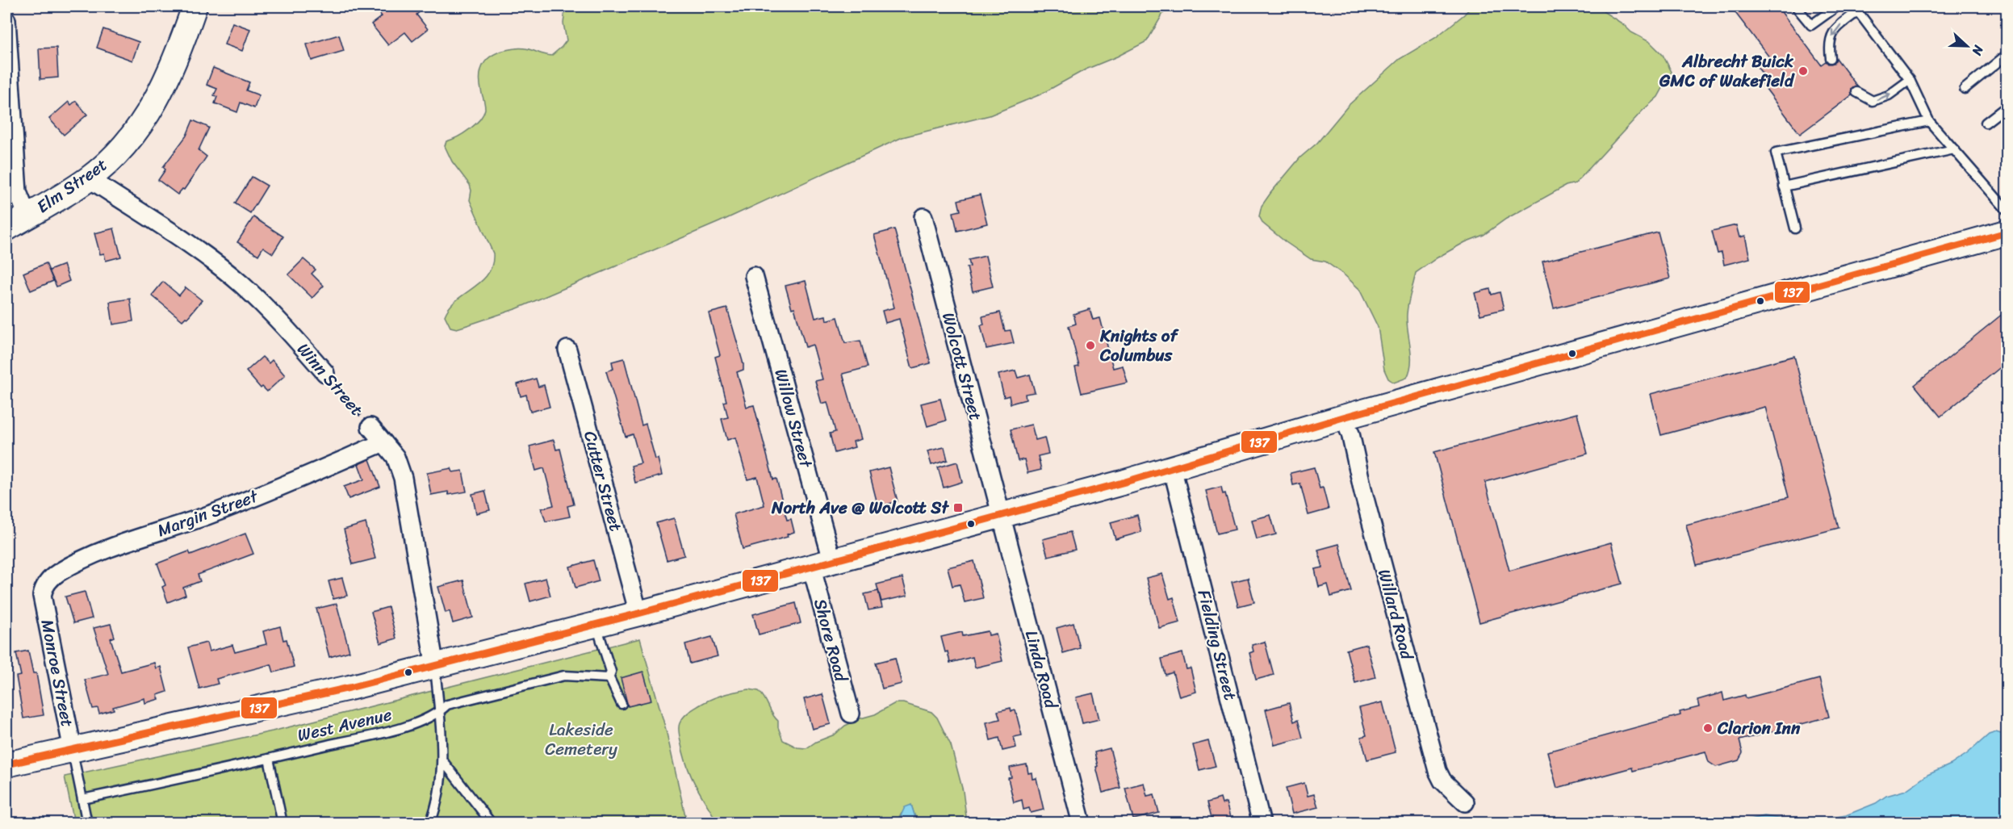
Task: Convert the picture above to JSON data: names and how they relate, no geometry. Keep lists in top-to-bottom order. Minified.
{"streets":{"street":["Elm Street","Wolcott Street","Winn Street","Willow Street","Cutter Street","Margin Street","Willard Road","Shore Road","Fielding Street","Linda Road","Monroe Street"],"lane":["West Avenue"]},"crossings":[["Elm Street","Winn Street"],["Wolcott Street","Linda Road"],["Winn Street","Margin Street"],["Willow Street","Shore Road"],["Margin Street","Monroe Street"]],"parks":["Lakeside Cemetery"],"places":{"other":["Albrecht Buick GMC of Wakefield","Knights of Columbus","Clarion Inn"],"transit":["North Ave @ Wolcott St"]},"lines":["transit line 137"],"north":"right"}
